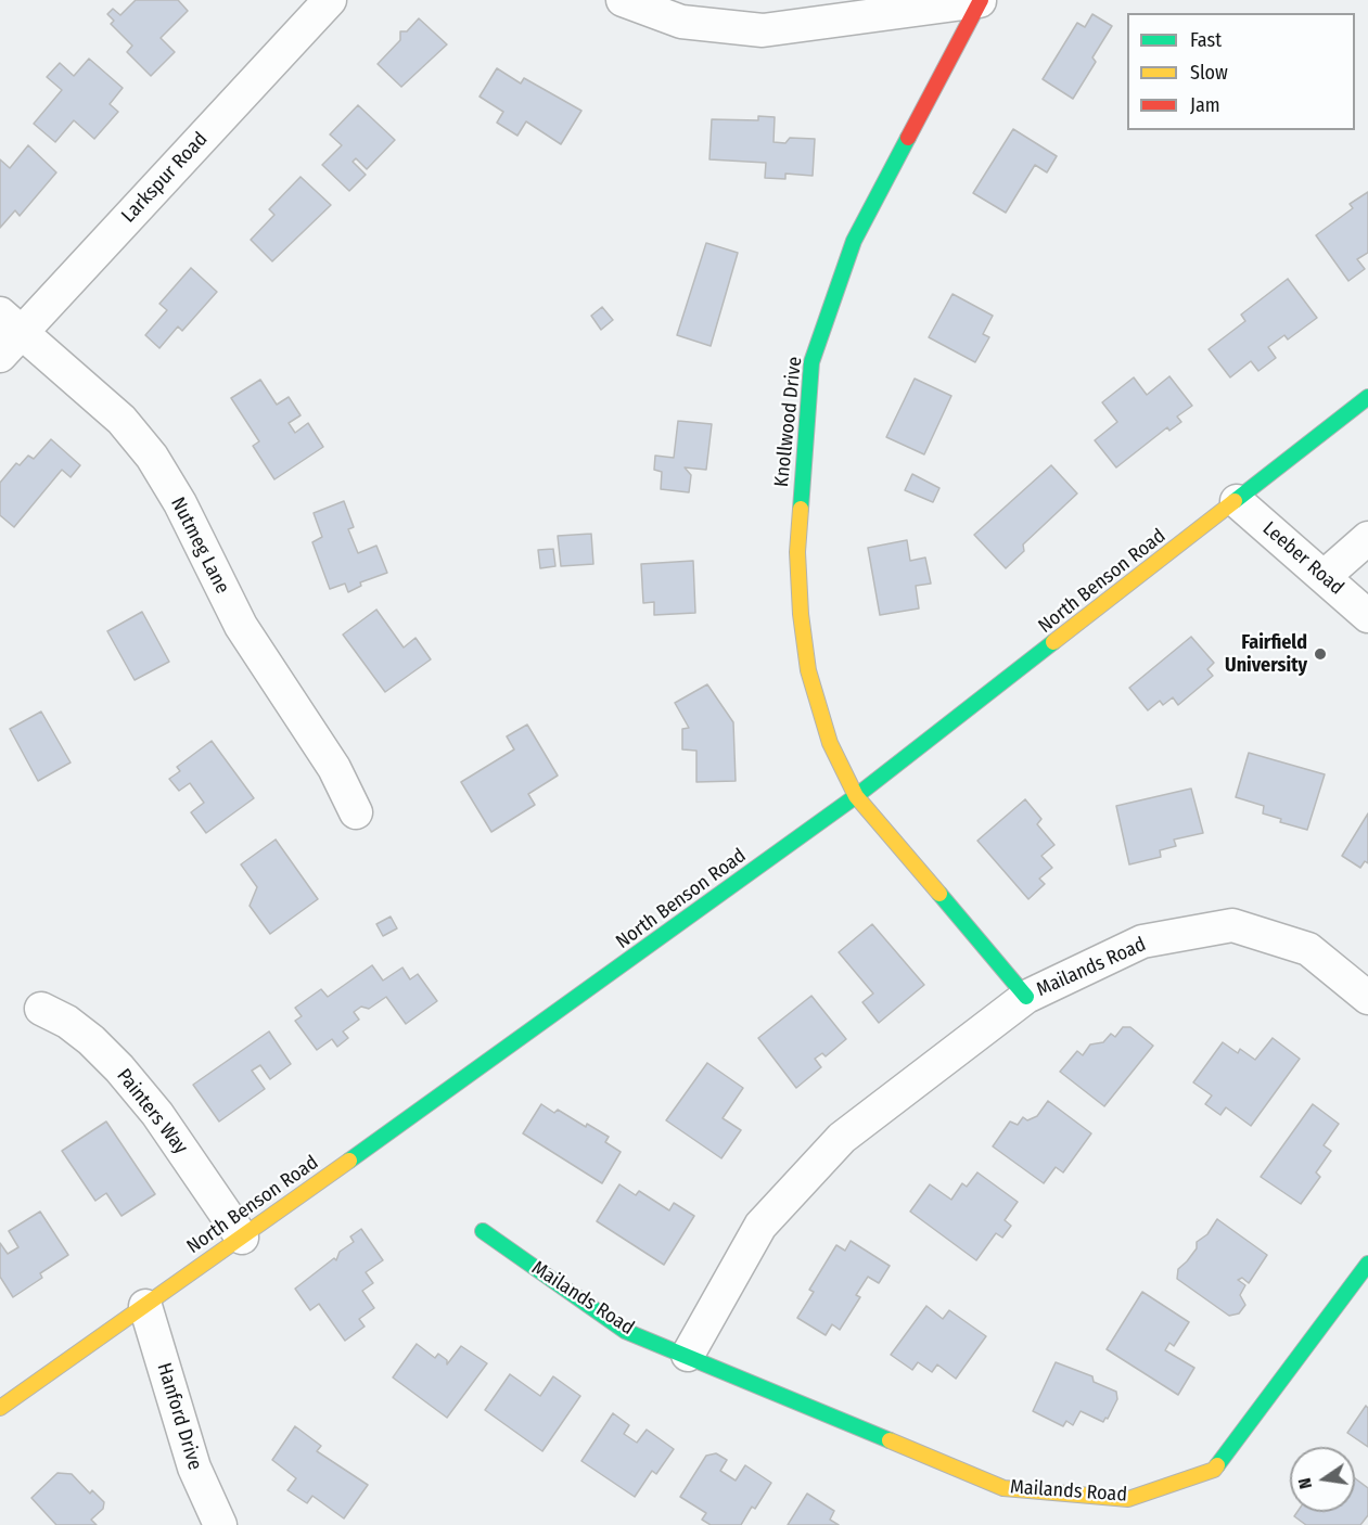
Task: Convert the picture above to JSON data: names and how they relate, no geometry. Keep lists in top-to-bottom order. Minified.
{"streets":{"street":["Larkspur Road","Knollwood Drive","Nutmeg Lane","Leeber Road","North Benson Road","Mailands Road","Painters Way","Hanford Drive"]},"crossings":[["Larkspur Road","Nutmeg Lane"],["Knollwood Drive","North Benson Road"],["Knollwood Drive","Mailands Road"],["Leeber Road","North Benson Road"],["North Benson Road","Mailands Road"],["North Benson Road","Painters Way"],["North Benson Road","Hanford Drive"]],"places":["Fairfield University"],"legend":["Fast","Slow","Jam"],"north":"left"}
